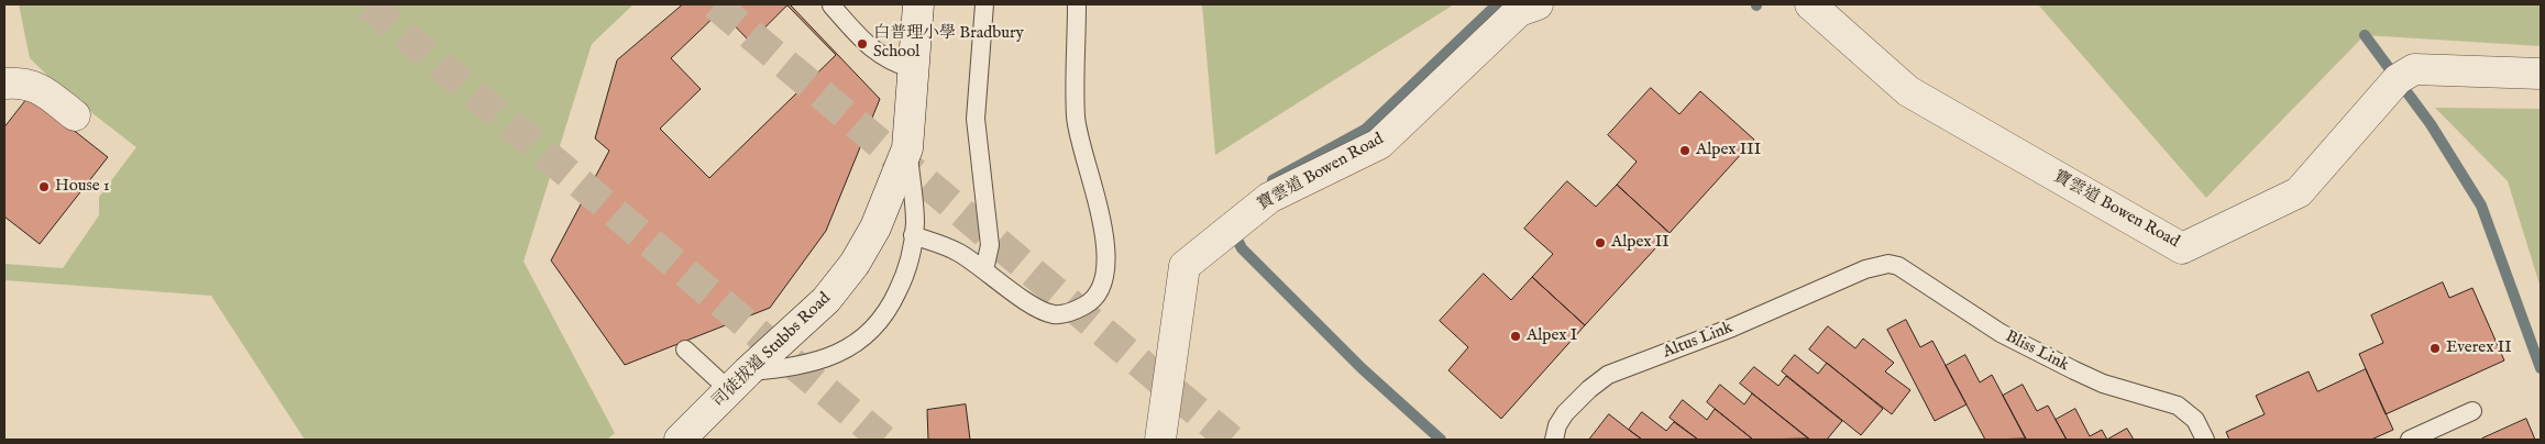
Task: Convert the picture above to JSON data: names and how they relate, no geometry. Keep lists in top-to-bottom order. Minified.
{"streets":{"street":["寶雲道 Bowen Road","司徒拔道 Stubbs Road"],"lane":["Altus Link","Bliss Link"]},"crossings":[["Altus Link","Bliss Link"]],"places":["白普理小學 Bradbury School","Alpex III","House 1","Alpex II","Alpex I","Everex II"]}
